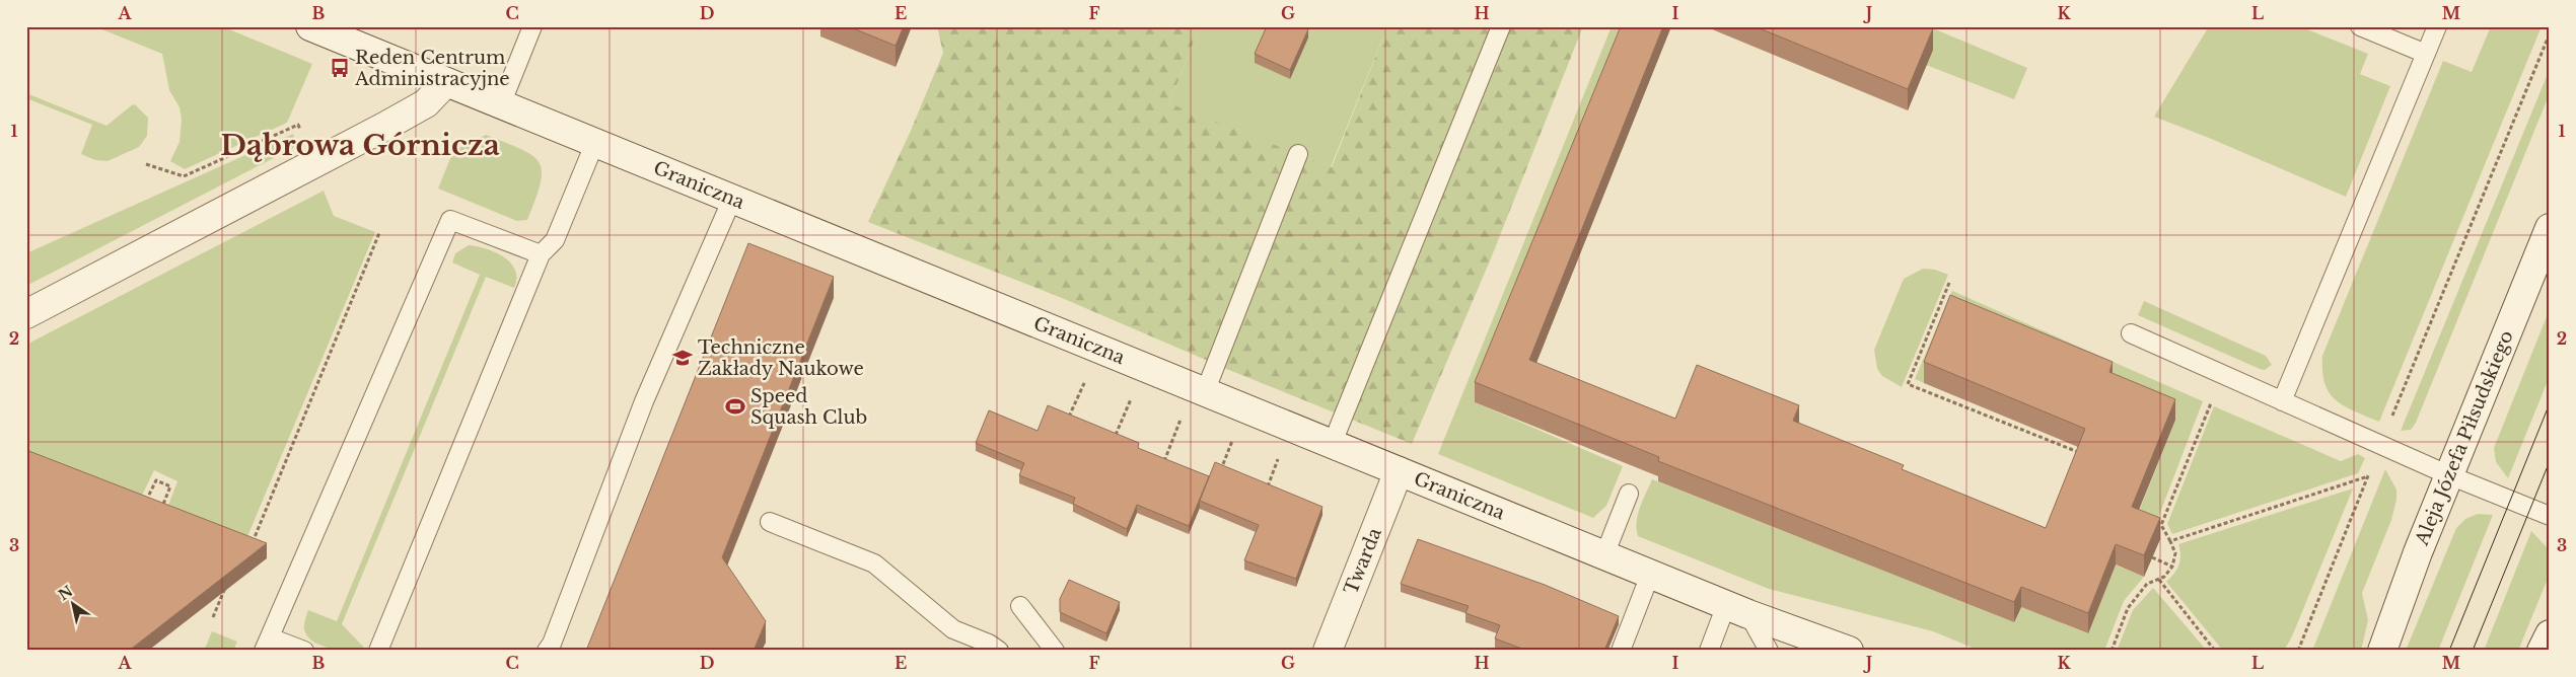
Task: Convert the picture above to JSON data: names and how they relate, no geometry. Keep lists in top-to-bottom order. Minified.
{"streets":{"street":["Graniczna","Aleja Józefa Piłsudskiego","Twarda"]},"crossings":[["Graniczna","Twarda"]],"districts":["Dąbrowa Górnicza"],"places":{"bus stop":["Reden Centrum Administracyjne"],"school or university":["Techniczne Zakłady Naukowe"],"sports":["Speed Squash Club"]},"north":"top left","grid":{"columns":["A","B","C","D","E","F","G","H","I","J","K","L","M"],"rows":["1","2","3"]}}
